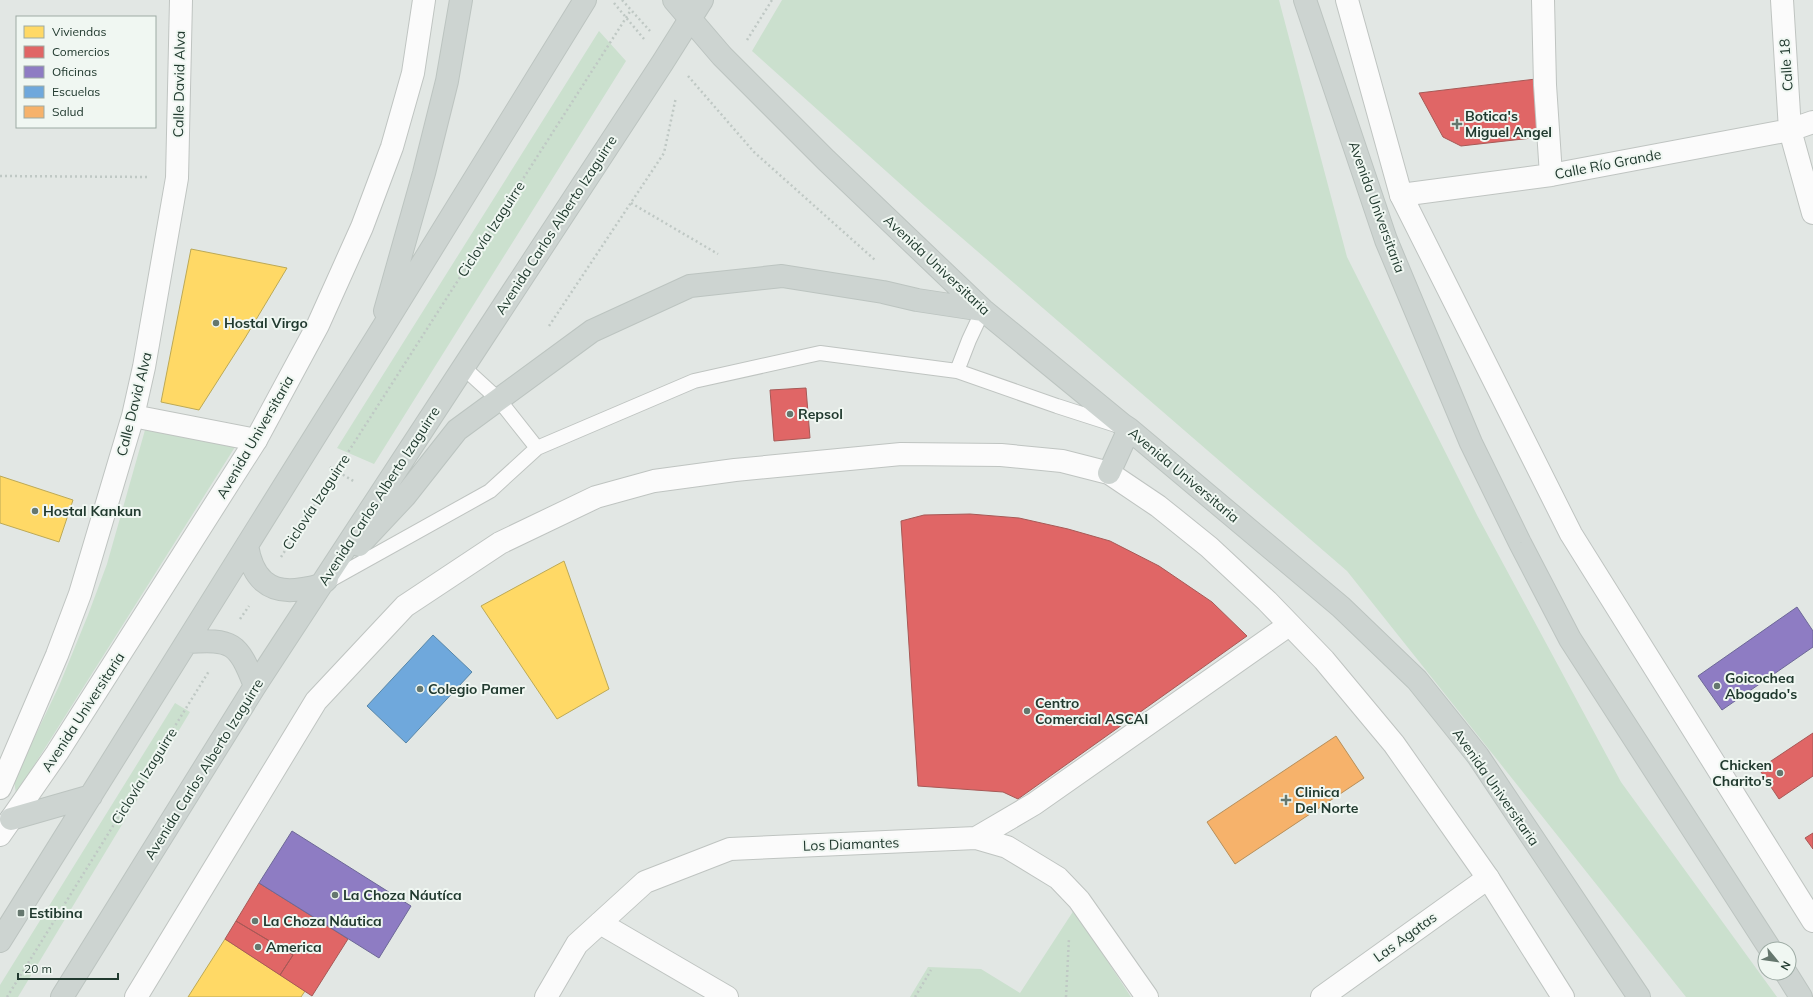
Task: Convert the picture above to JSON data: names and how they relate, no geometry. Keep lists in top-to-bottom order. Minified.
{"streets":{"main road":["Avenida Universitaria","Avenida Carlos Alberto Izaguirre"],"street":["Calle 18","Calle David Alva","Calle Río Grande","Los Diamantes","Las Agatas"],"path":["Ciclovía Izaguirre"]},"crossings":[["Calle 18","Calle Río Grande"],["Calle Río Grande","Avenida Universitaria"],["Avenida Universitaria","Avenida Carlos Alberto Izaguirre"]],"places":{"health":["Botica's Miguel Angel","Clinica Del Norte"],"other":["Hostal Virgo","Repsol","Hostal Kankun","Goicochea Abogado's","Colegio Pamer","Centro Comercial ASCAI","Chicken Charito's","La Choza Náutíca","La Choza Náutica","America"],"transit":["Estibina"]},"legend":["Viviendas","Comercios","Oficinas","Escuelas","Salud"],"scale_bar":"20 m","north":"bottom right"}
